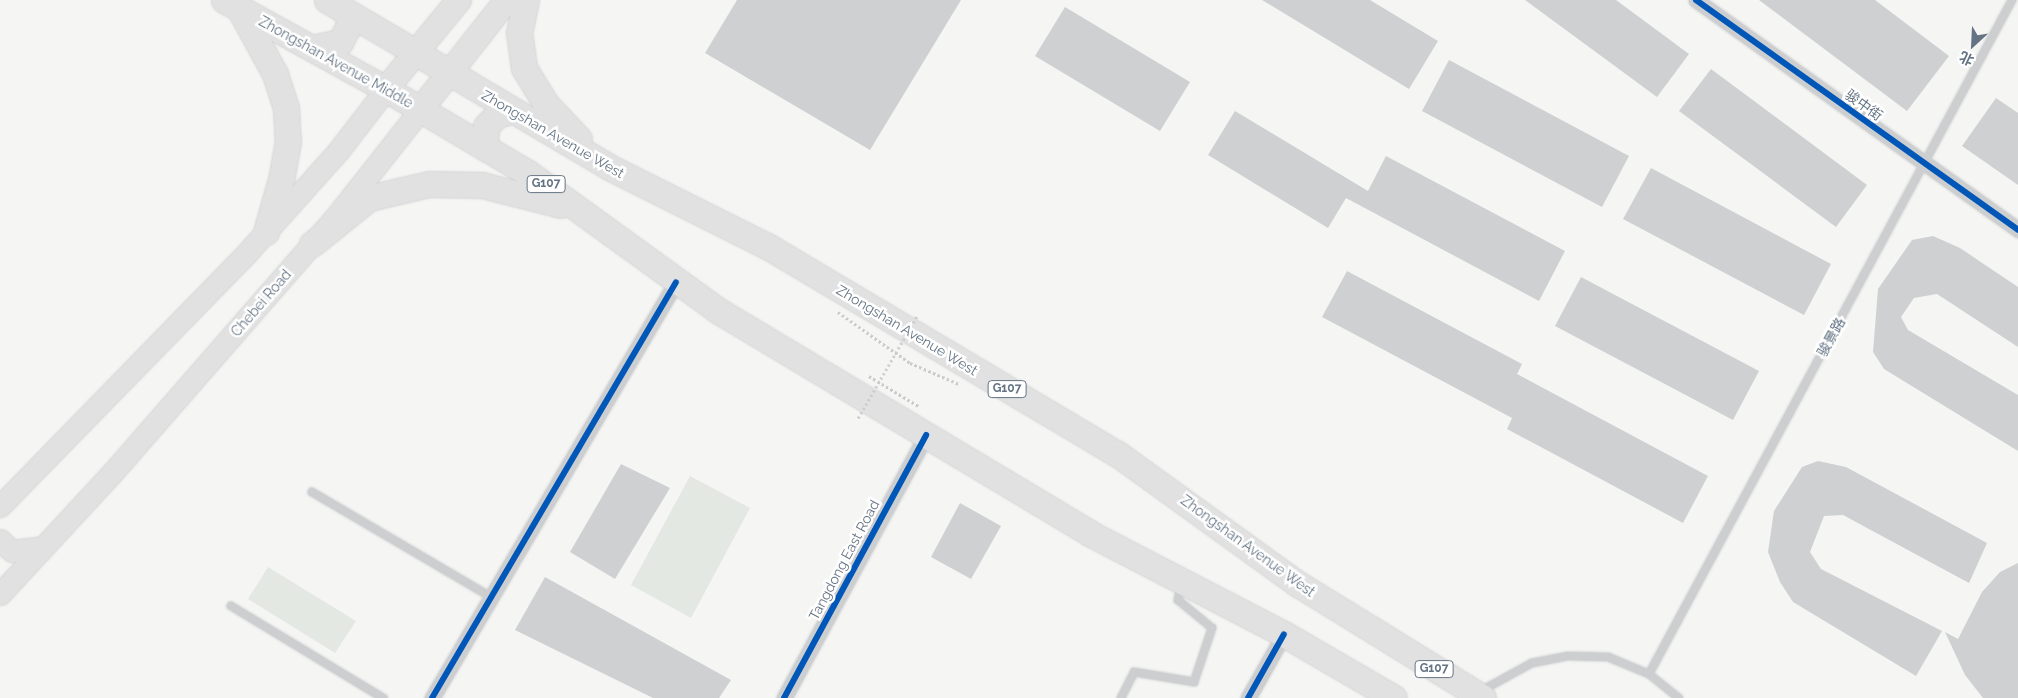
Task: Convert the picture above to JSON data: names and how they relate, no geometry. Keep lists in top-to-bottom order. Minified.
{"streets":{"highway":["Zhongshan Avenue Middle","Zhongshan Avenue West","G107"],"main road":["Chebei Road"],"street":["骏中街","Tangdong East Road"],"lane":["骏景路"]},"crossings":[["Zhongshan Avenue Middle","G107"],["Zhongshan Avenue Middle","Chebei Road"],["骏中街","骏景路"],["Zhongshan Avenue West","G107"],["Zhongshan Avenue West","Chebei Road"],["G107","Chebei Road"],["G107","Tangdong East Road"]],"north":"bottom left"}
